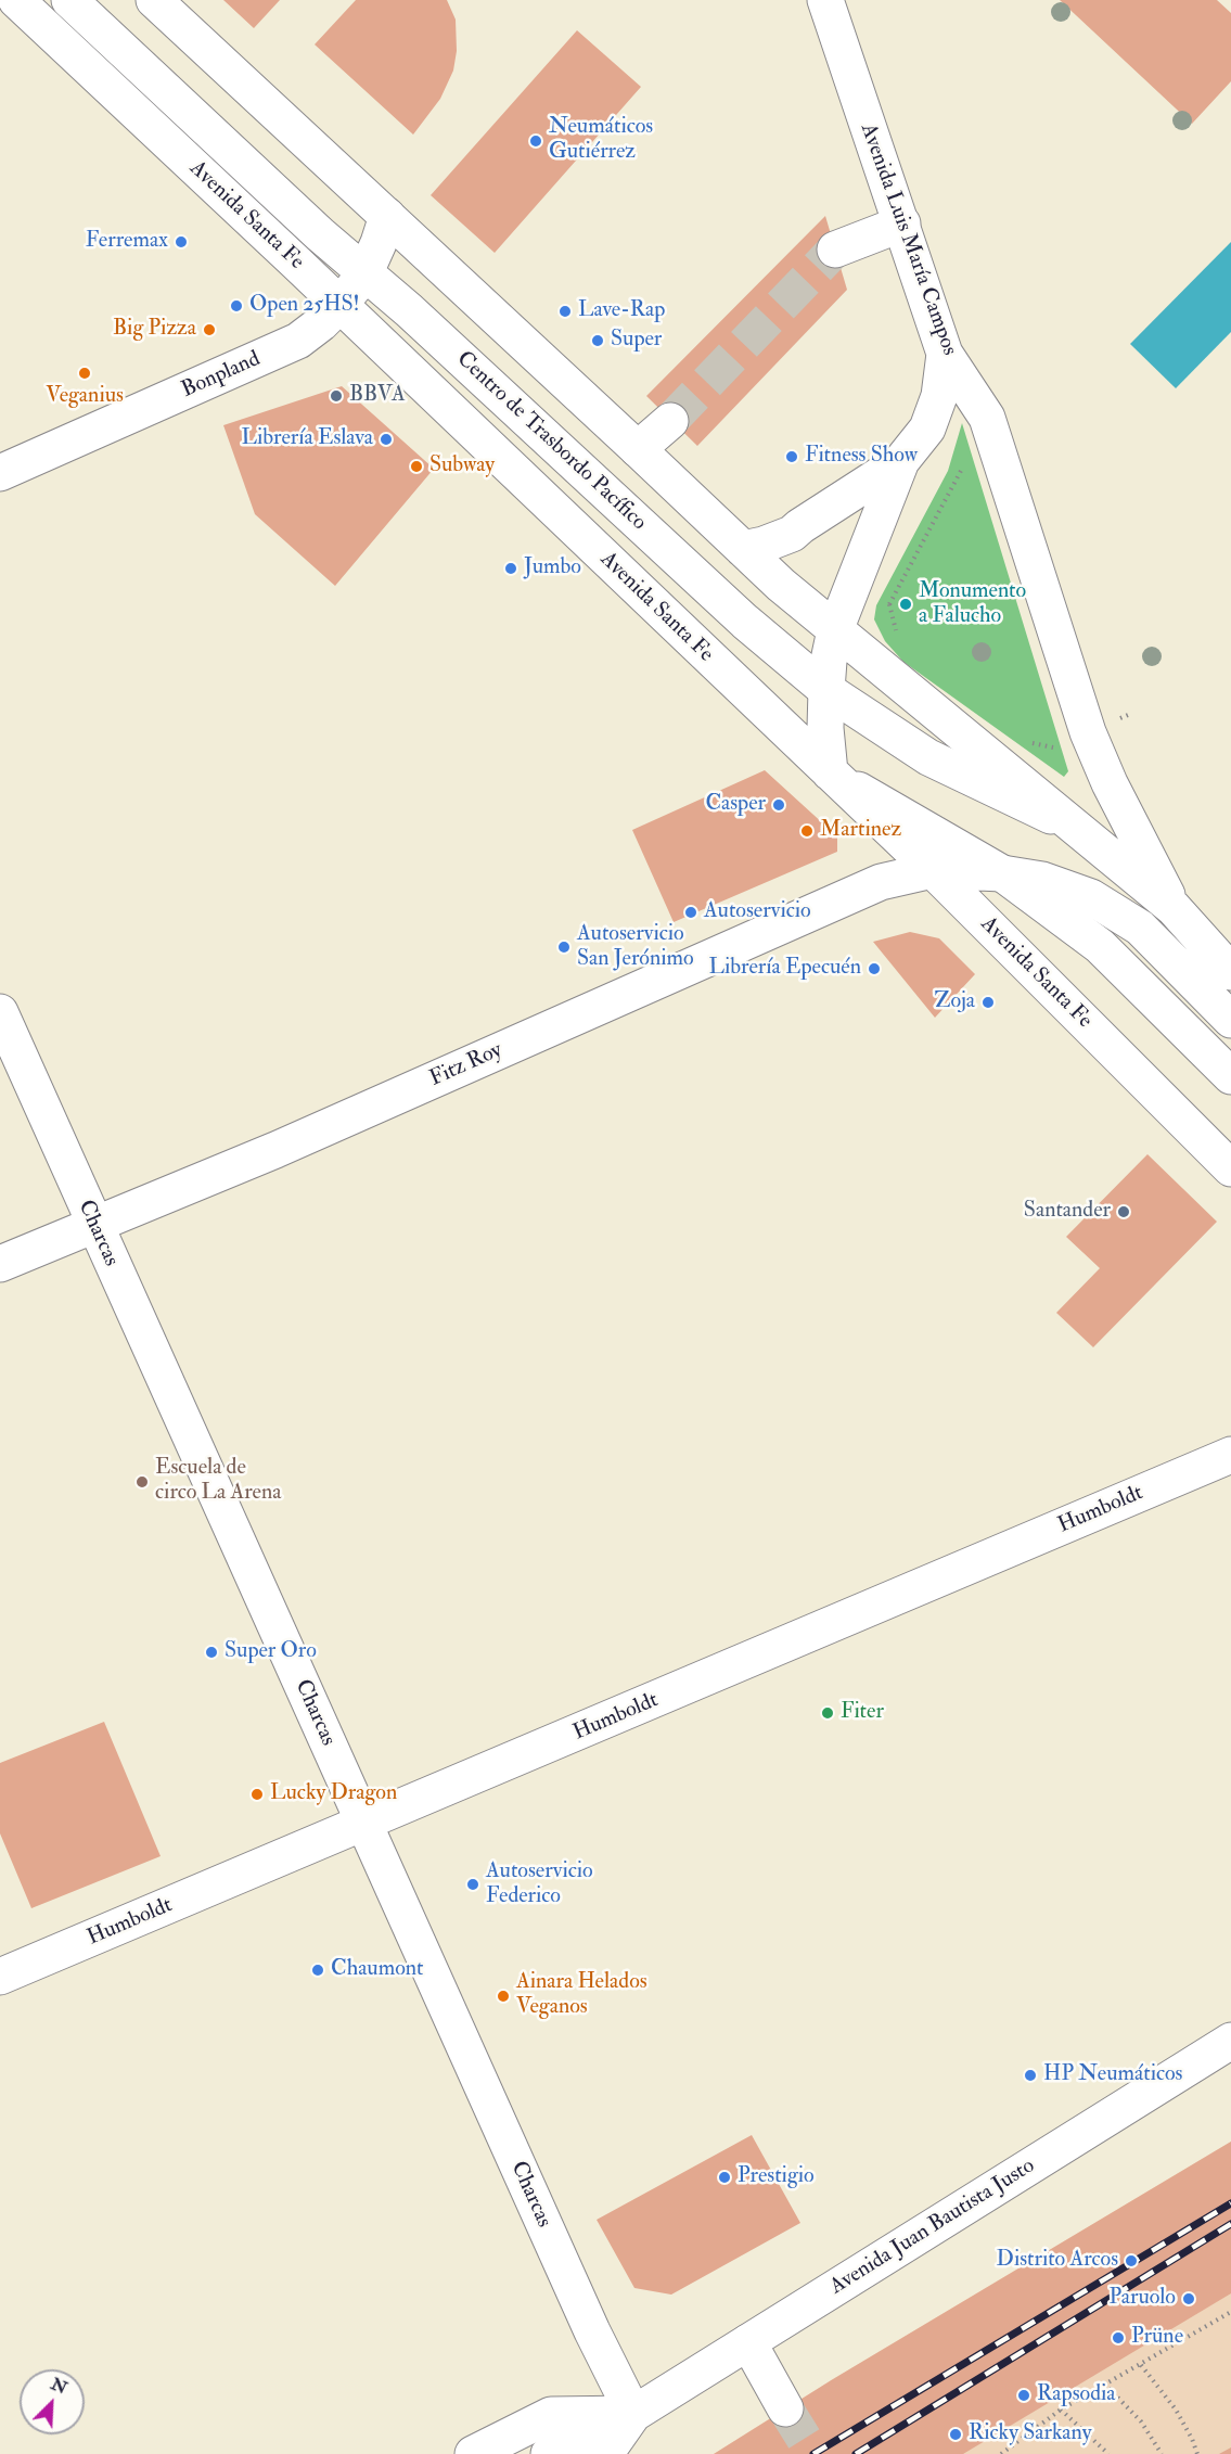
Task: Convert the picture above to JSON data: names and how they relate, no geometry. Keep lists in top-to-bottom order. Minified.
{"streets":{"main road":["Avenida Santa Fe","Avenida Luis María Campos","Bonpland","Centro de Trasbordo Pacífico","Fitz Roy","Charcas","Humboldt","Avenida Juan Bautista Justo"]},"crossings":[["Avenida Santa Fe","Bonpland"],["Avenida Santa Fe","Fitz Roy"],["Bonpland","Centro de Trasbordo Pacífico"],["Fitz Roy","Charcas"],["Charcas","Humboldt"],["Charcas","Avenida Juan Bautista Justo"]],"places":["Neumáticos Gutiérrez","Ferremax","Open 25HS!","Lave-Rap","Big Pizza","Super","Veganius","BBVA","Librería Eslava","Fitness Show","Subway","Jumbo","Monumento a Falucho","Casper","Martinez","Autoservicio","Autoservicio San Jerónimo","Librería Epecuén","Zoja","Santander","Escuela de circo La Arena","Super Oro","Fiter","Lucky Dragon","Autoservicio Federico","Chaumont","Ainara Helados Veganos","HP Neumáticos","Prestigio","Distrito Arcos","Paruolo","Prüne","Rapsodia","Ricky Sarkany"],"north":"top right"}
